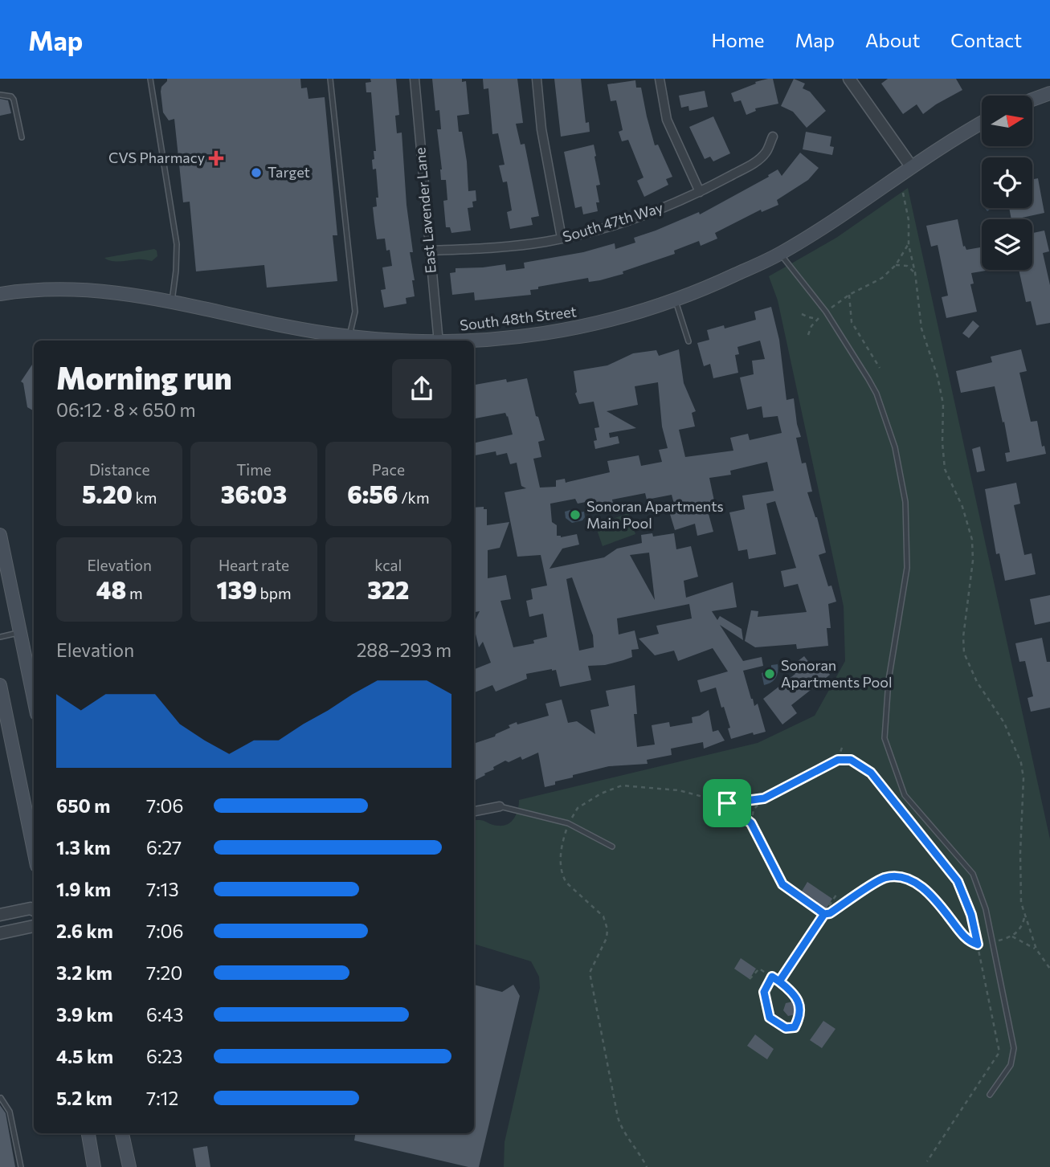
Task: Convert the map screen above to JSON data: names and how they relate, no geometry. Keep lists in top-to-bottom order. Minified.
{"streets":{"main road":["South 48th Street"],"street":["East Lavender Lane","South 47th Way"]},"crossings":[["East Lavender Lane","South 47th Way"]],"places":{"health":["CVS Pharmacy"],"other":["Target","Sonoran Apartments Main Pool","Sonoran Apartments Pool"]},"north":"right","page":{"header":"Map","nav":["Home","Map","About","Contact"],"heading":["Morning run","06:12 · 8 × 650 m"],"stats":[["Distance","5.20 km"],["Time","36:03"],["Pace","6:56 /km"],["Elevation","48 m"],["Heart rate","139 bpm"],["kcal","322"]],"chart":["Elevation","288–293 m"],"list":[{"name":"650 m","note":"7:06"},{"name":"1.3 km","note":"6:27"},{"name":"1.9 km","note":"7:13"},{"name":"2.6 km","note":"7:06"},{"name":"3.2 km","note":"7:20"},{"name":"3.9 km","note":"6:43"},{"name":"4.5 km","note":"6:23"},{"name":"5.2 km","note":"7:12"}]}}
